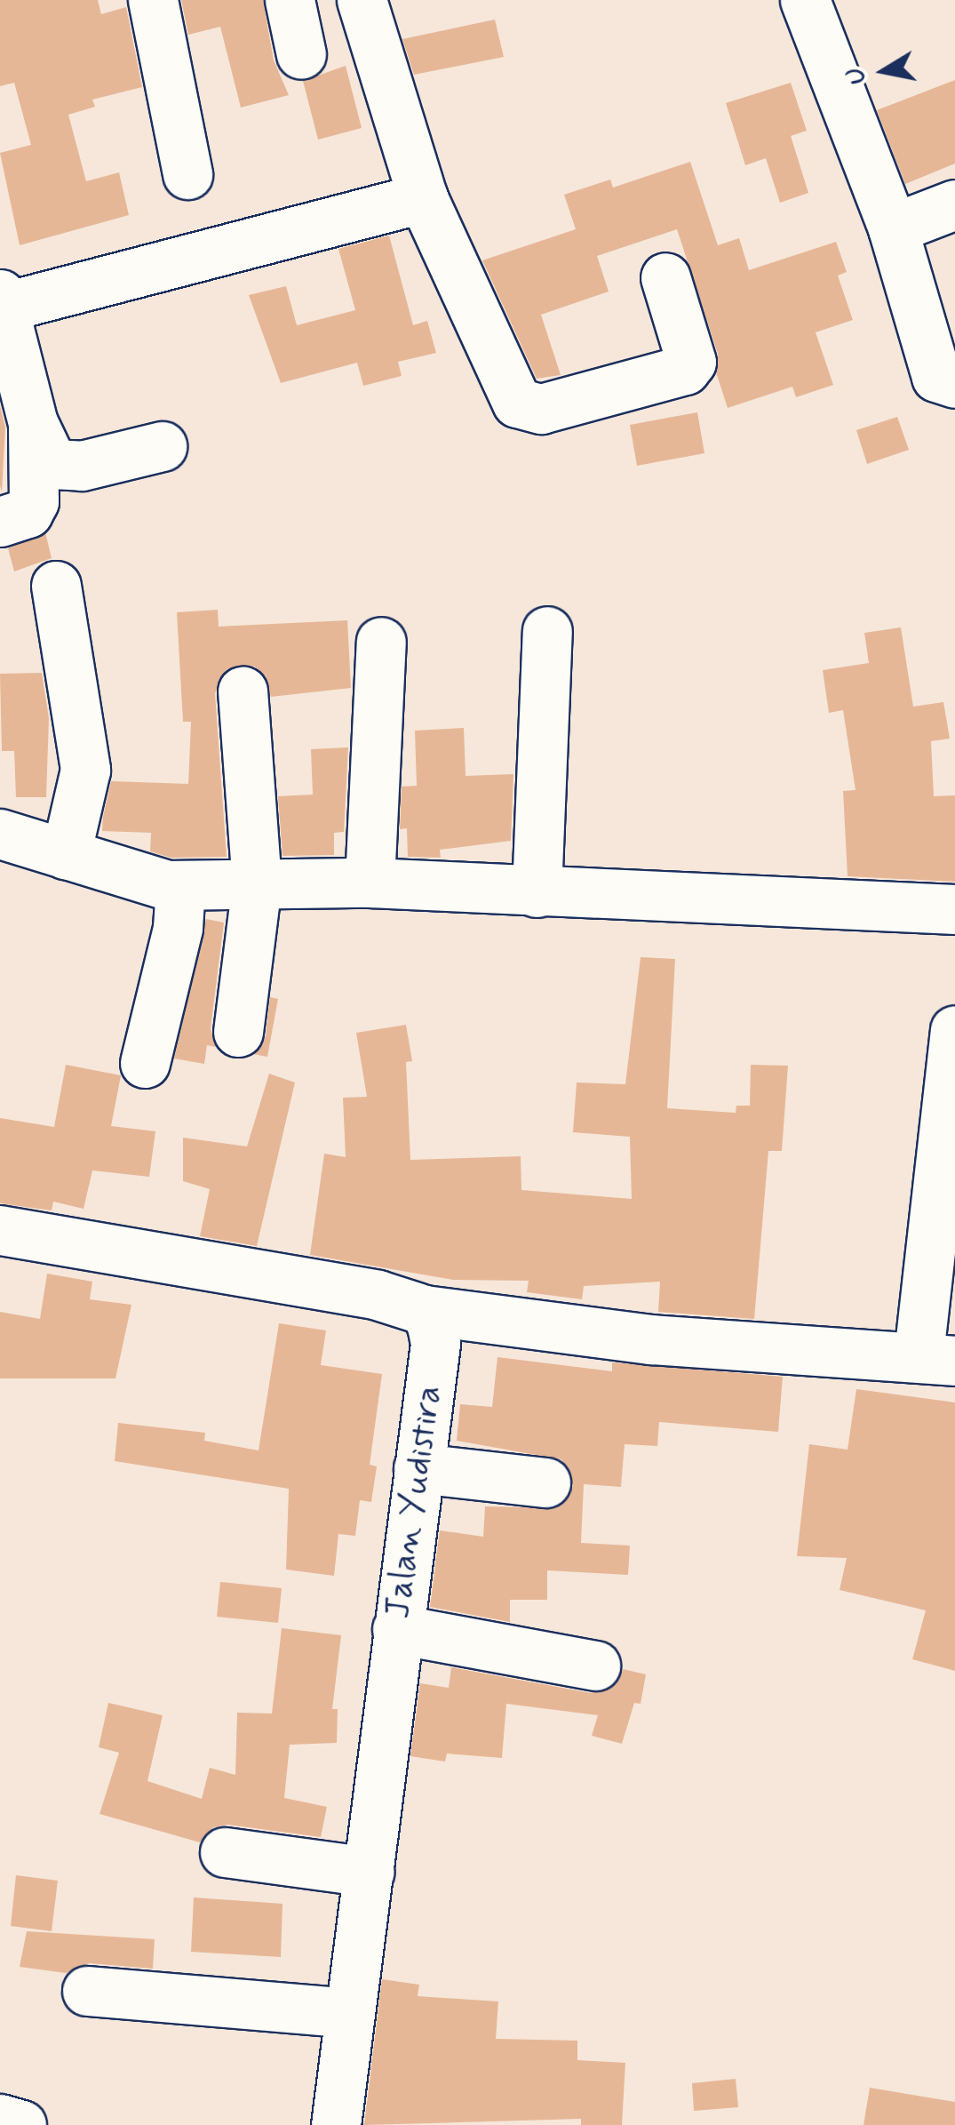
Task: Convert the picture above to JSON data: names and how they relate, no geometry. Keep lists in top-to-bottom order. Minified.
{"streets":{"street":["Jalan Yudistira"]},"north":"left"}
